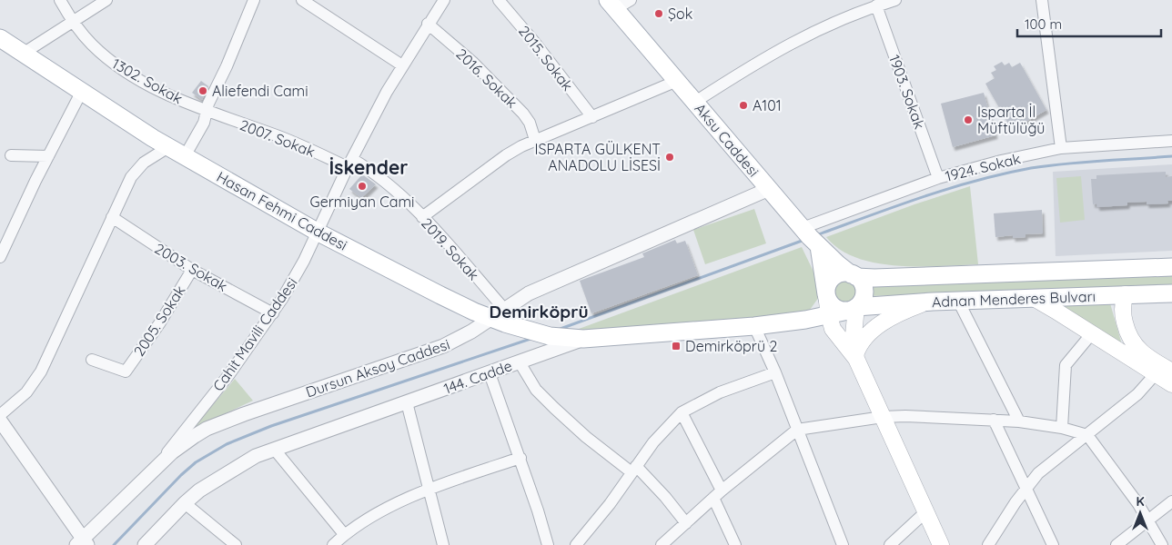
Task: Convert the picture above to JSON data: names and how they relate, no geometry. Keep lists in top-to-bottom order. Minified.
{"streets":{"main road":["Aksu Caddesi","Hasan Fehmi Caddesi","Adnan Menderes Bulvarı","144. Cadde"],"street":["2015. Sokak","2016. Sokak","1302. Sokak","1903. Sokak","2007. Sokak","1924. Sokak","2019. Sokak","2003. Sokak","2005. Sokak","Cahit Mavili Caddesi","Dursun Aksoy Caddesi"]},"crossings":[["2016. Sokak","Cahit Mavili Caddesi"],["1302. Sokak","2007. Sokak"],["1903. Sokak","1924. Sokak"],["2007. Sokak","2019. Sokak"],["2007. Sokak","Cahit Mavili Caddesi"],["Aksu Caddesi","1924. Sokak"],["Aksu Caddesi","Adnan Menderes Bulvarı"],["Aksu Caddesi","Dursun Aksoy Caddesi"],["Aksu Caddesi","144. Cadde"],["Hasan Fehmi Caddesi","2019. Sokak"],["Hasan Fehmi Caddesi","Cahit Mavili Caddesi"],["Hasan Fehmi Caddesi","Dursun Aksoy Caddesi"],["Hasan Fehmi Caddesi","144. Cadde"],["2019. Sokak","Cahit Mavili Caddesi"],["2019. Sokak","Dursun Aksoy Caddesi"],["2003. Sokak","2005. Sokak"],["2003. Sokak","Cahit Mavili Caddesi"],["Adnan Menderes Bulvarı","144. Cadde"],["Cahit Mavili Caddesi","Dursun Aksoy Caddesi"]],"districts":["İskender","Demirköprü"],"places":{"other":["Şok","Aliefendi Cami","A101","Isparta İl Müftülüğü","ISPARTA GÜLKENT ANADOLU LİSESİ","Germiyan Cami"],"transit":["Demirköprü 2"]},"scale_bar":"100 m","north":"top"}
